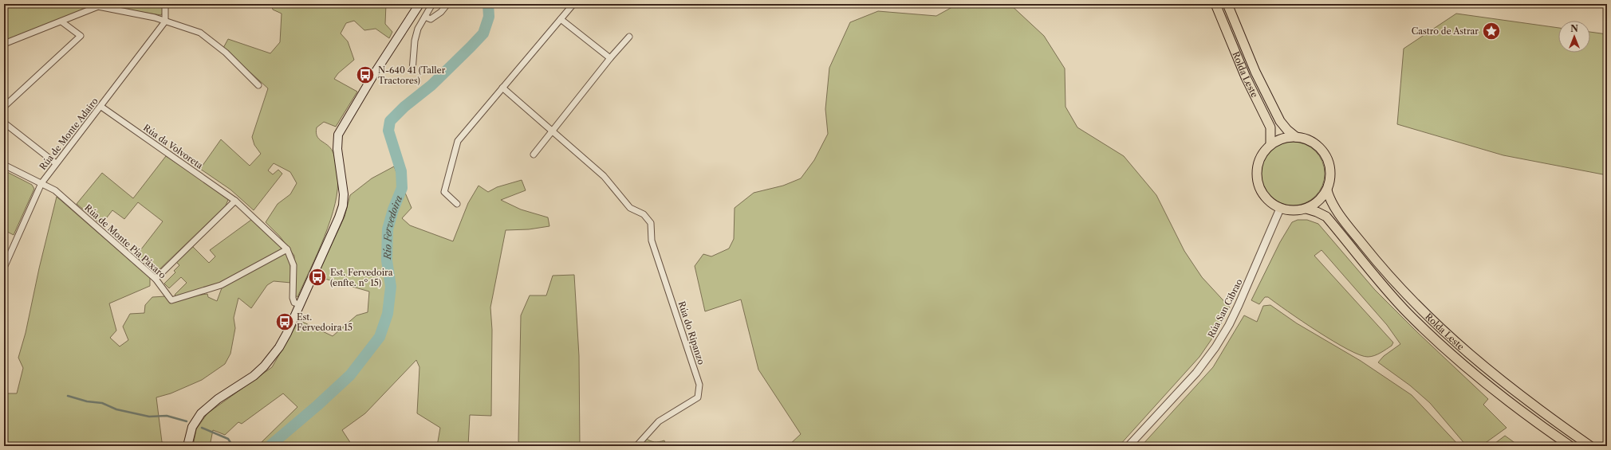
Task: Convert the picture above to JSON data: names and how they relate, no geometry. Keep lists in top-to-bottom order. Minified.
{"streets":{"highway":["Rolda Leste"],"street":["Rúa de Monte Adairo","Rúa da Volvoreta","Rúa de Monte Pía Páxaro","Rúa San Cibrao","Rúa do Ripanzo"]},"crossings":[["Rolda Leste","Rúa San Cibrao"],["Rúa de Monte Adairo","Rúa da Volvoreta"],["Rúa de Monte Adairo","Rúa de Monte Pía Páxaro"],["Rúa da Volvoreta","Rúa de Monte Pía Páxaro"]],"water":["Río Fervedoira"],"places":{"place":["Castro de Astrar"],"bus stop":["N-640 41 (Taller Tractores)","Est. Fervedoira (enfte. nº 15)","Est. Fervedoira 15"]},"north":"top"}
